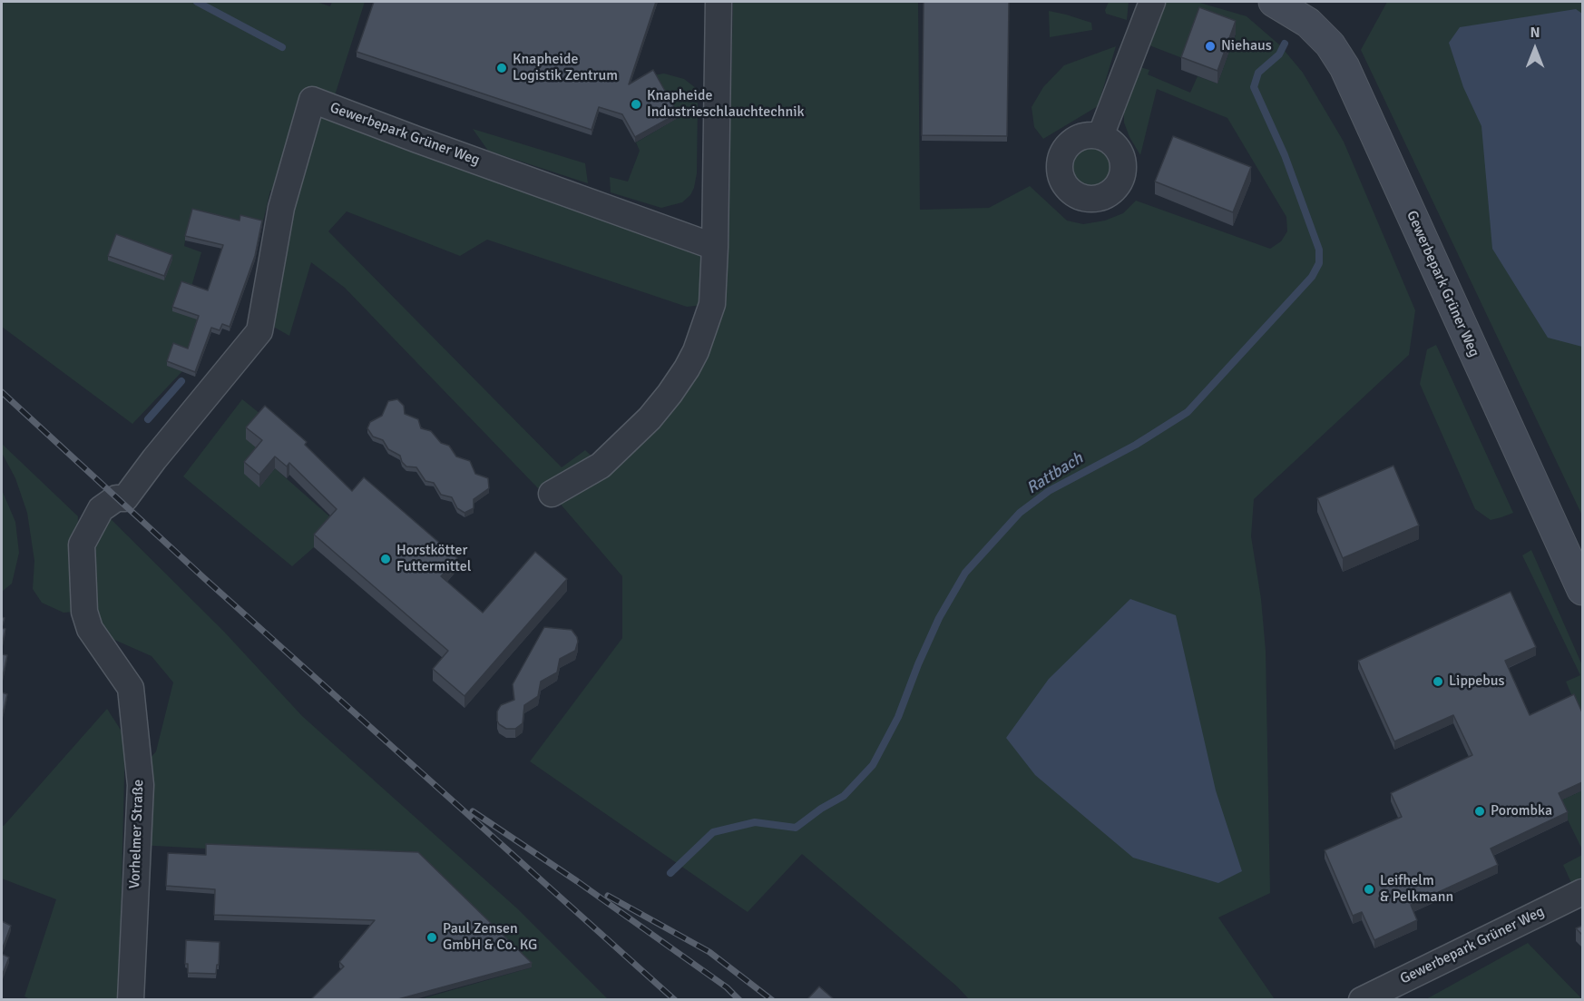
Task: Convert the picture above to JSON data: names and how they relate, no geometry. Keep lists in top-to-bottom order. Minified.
{"streets":{"street":["Gewerbepark Grüner Weg","Vorhelmer Straße"]},"crossings":[["Gewerbepark Grüner Weg","Vorhelmer Straße"]],"water":["Rattbach"],"places":["Niehaus","Knapheide Logistik Zentrum","Knapheide Industrieschlauchtechnik","Horstkötter Futtermittel","Lippebus","Porombka","Leifhelm & Pelkmann","Paul Zensen GmbH & Co. KG"],"north":"top"}
